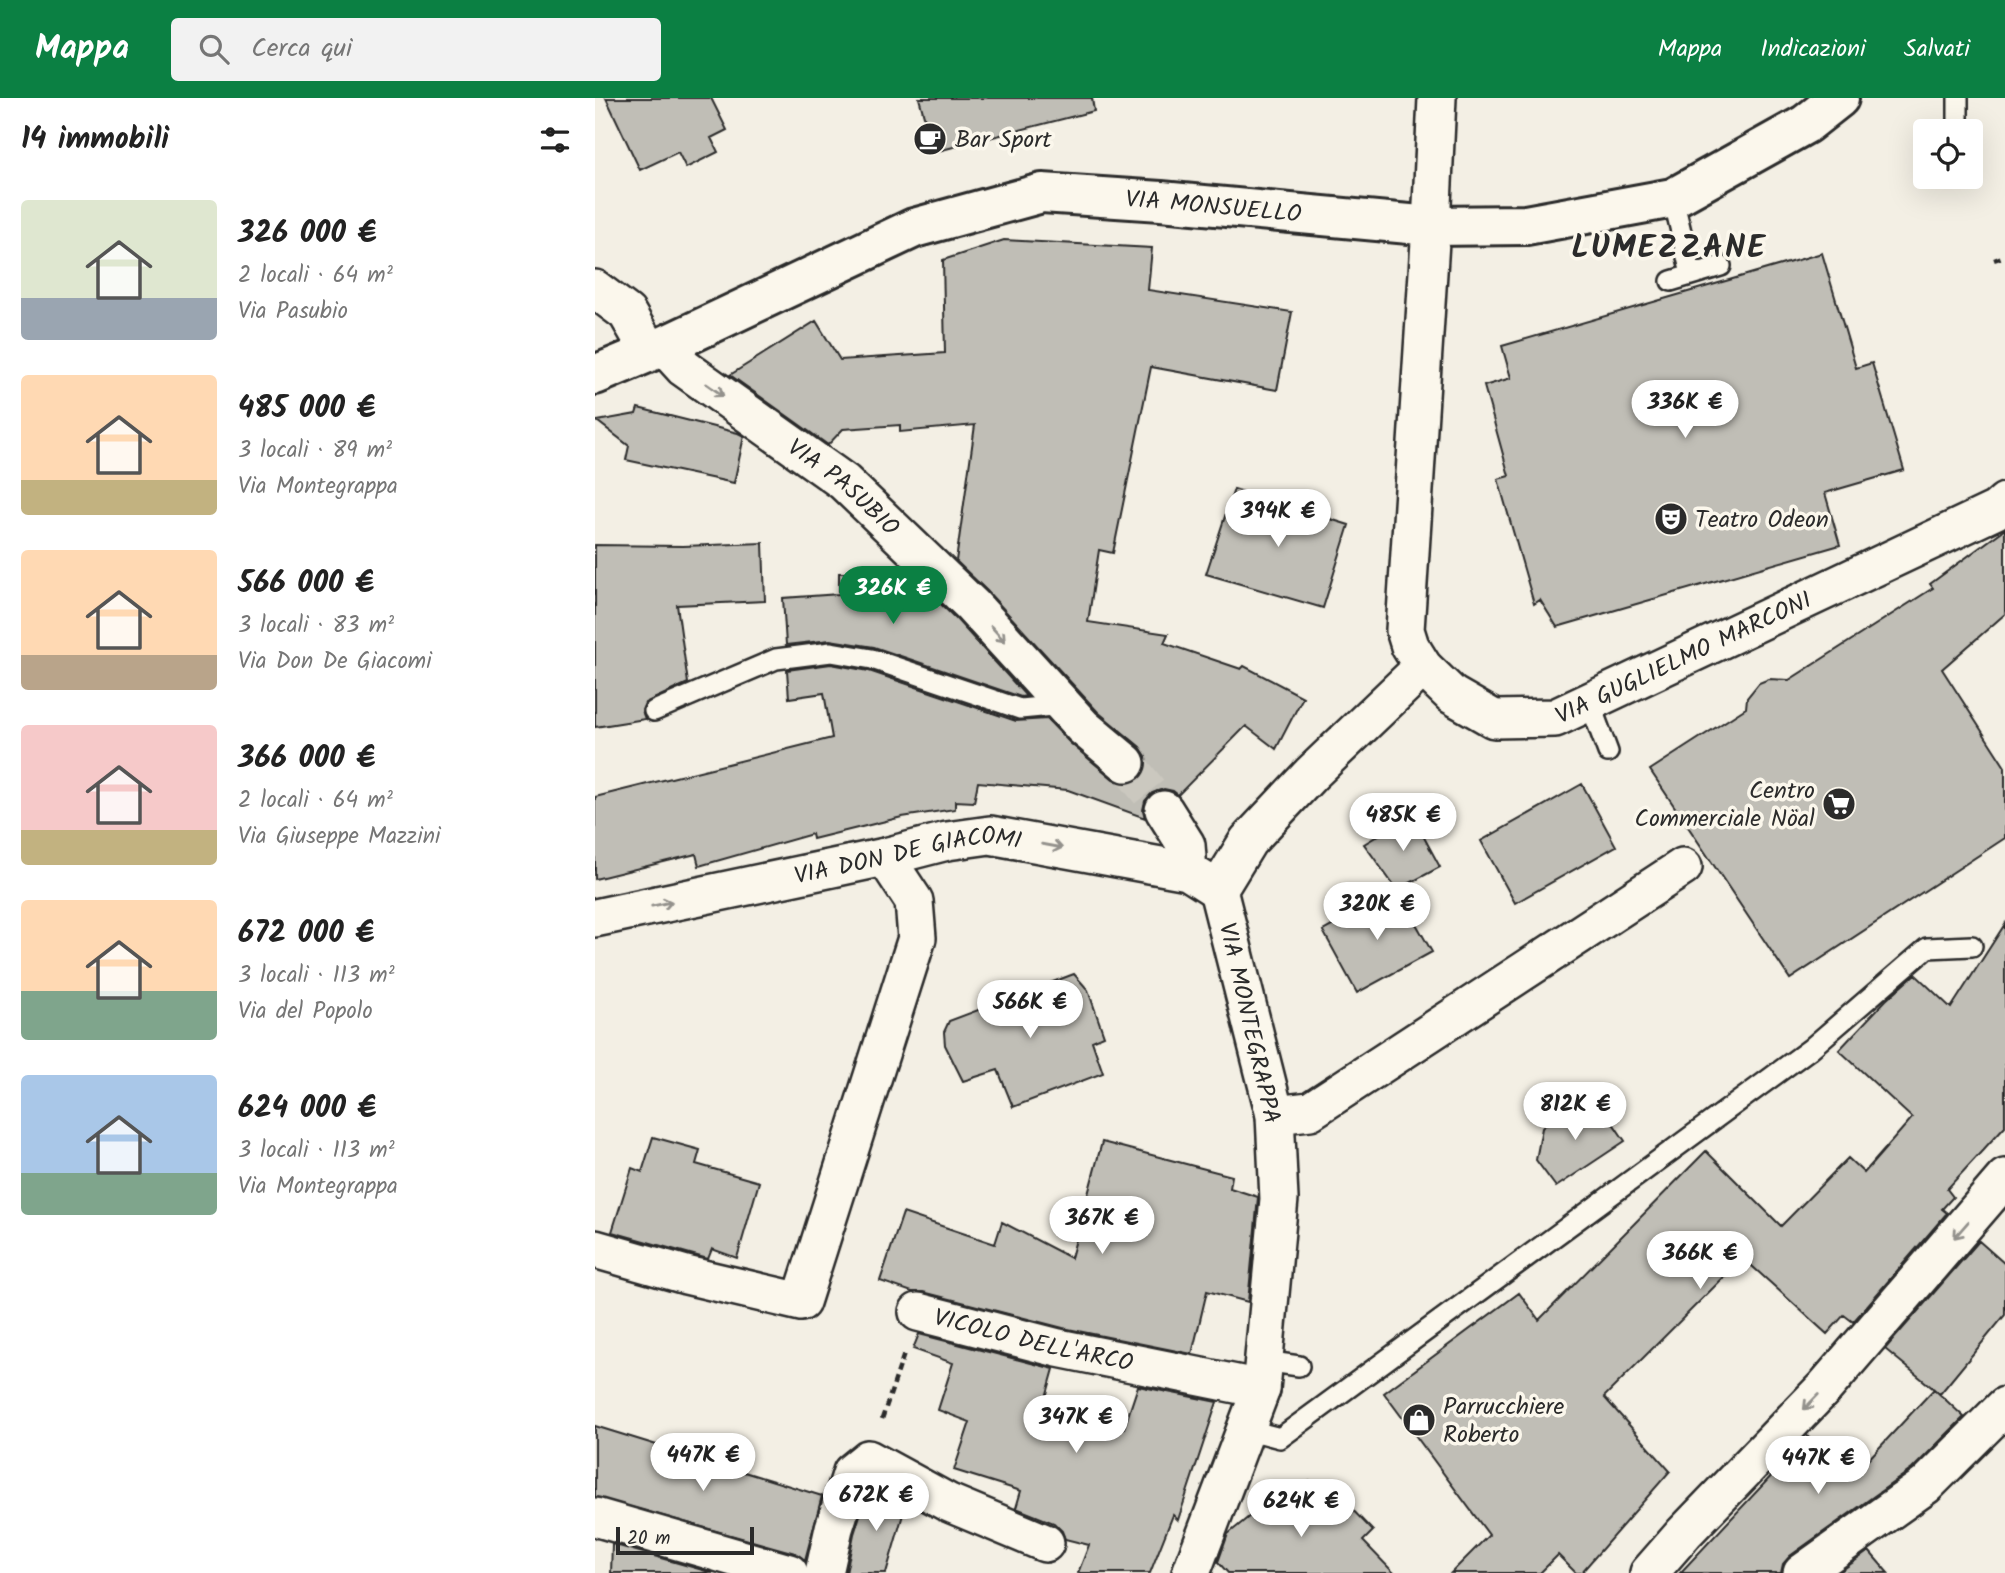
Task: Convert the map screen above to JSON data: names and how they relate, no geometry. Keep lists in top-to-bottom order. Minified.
{"streets":{"main road":["VIA MONSUELLO"],"street":["VIA PASUBIO","VIA GUGLIELMO MARCONI","VIA DON DE GIACOMI","VIA MONTEGRAPPA","VICOLO DELL'ARCO"]},"crossings":[["VIA MONSUELLO","VIA PASUBIO"],["VIA MONSUELLO","VIA GUGLIELMO MARCONI"],["VIA GUGLIELMO MARCONI","VIA MONTEGRAPPA"],["VIA DON DE GIACOMI","VIA MONTEGRAPPA"],["VIA MONTEGRAPPA","VICOLO DELL'ARCO"]],"one_way":["VIA PASUBIO","VIA DON DE GIACOMI"],"districts":["LUMEZZANE"],"places":{"cafe":["Bar Sport"],"theatre":["Teatro Odeon"],"supermarket":["Centro Commerciale Nöal"],"shop":["Parrucchiere Roberto"]},"scale_bar":"20 m","page":{"header":"Mappa","search":"Cerca qui","nav":["Mappa","Indicazioni","Salvati"],"heading":"14 immobili","list":[{"name":"326 000 €","note":"2 locali · 64 m² · Via Pasubio"},{"name":"485 000 €","note":"3 locali · 89 m² · Via Montegrappa"},{"name":"566 000 €","note":"3 locali · 83 m² · Via Don De Giacomi"},{"name":"366 000 €","note":"2 locali · 64 m² · Via Giuseppe Mazzini"},{"name":"672 000 €","note":"3 locali · 113 m² · Via del Popolo"},{"name":"624 000 €","note":"3 locali · 113 m² · Via Montegrappa"}],"price":["336K €","394K €","326K €","485K €","320K €","566K €","812K €","367K €","366K €","347K €","447K €","447K €","672K €","624K €"],"scale":"20 m"}}
